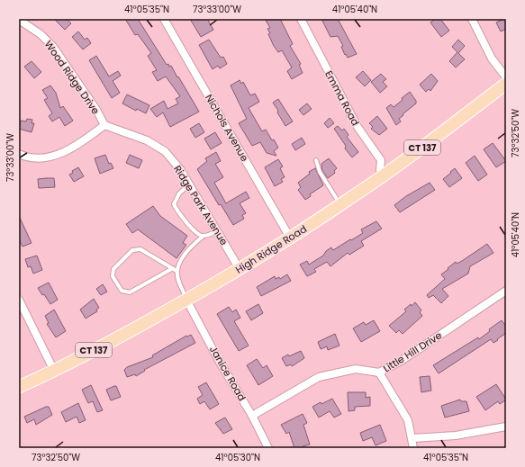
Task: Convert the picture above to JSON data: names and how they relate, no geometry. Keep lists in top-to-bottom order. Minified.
{"streets":{"main road":["CT 137","High Ridge Road"],"street":["Wood Ridge Drive","Emma Road","Nichols Avenue","Ridge Park Avenue","Little Hill Drive","Janice Road"]},"crossings":[["Wood Ridge Drive","Ridge Park Avenue"],["Emma Road","High Ridge Road"],["Nichols Avenue","High Ridge Road"],["Ridge Park Avenue","High Ridge Road"],["High Ridge Road","Janice Road"],["Little Hill Drive","Janice Road"]],"coordinates":["41°05'35\"N","73°33'00\"W","41°05'40\"N","73°32'50\"W","41°05'30\"N"]}
